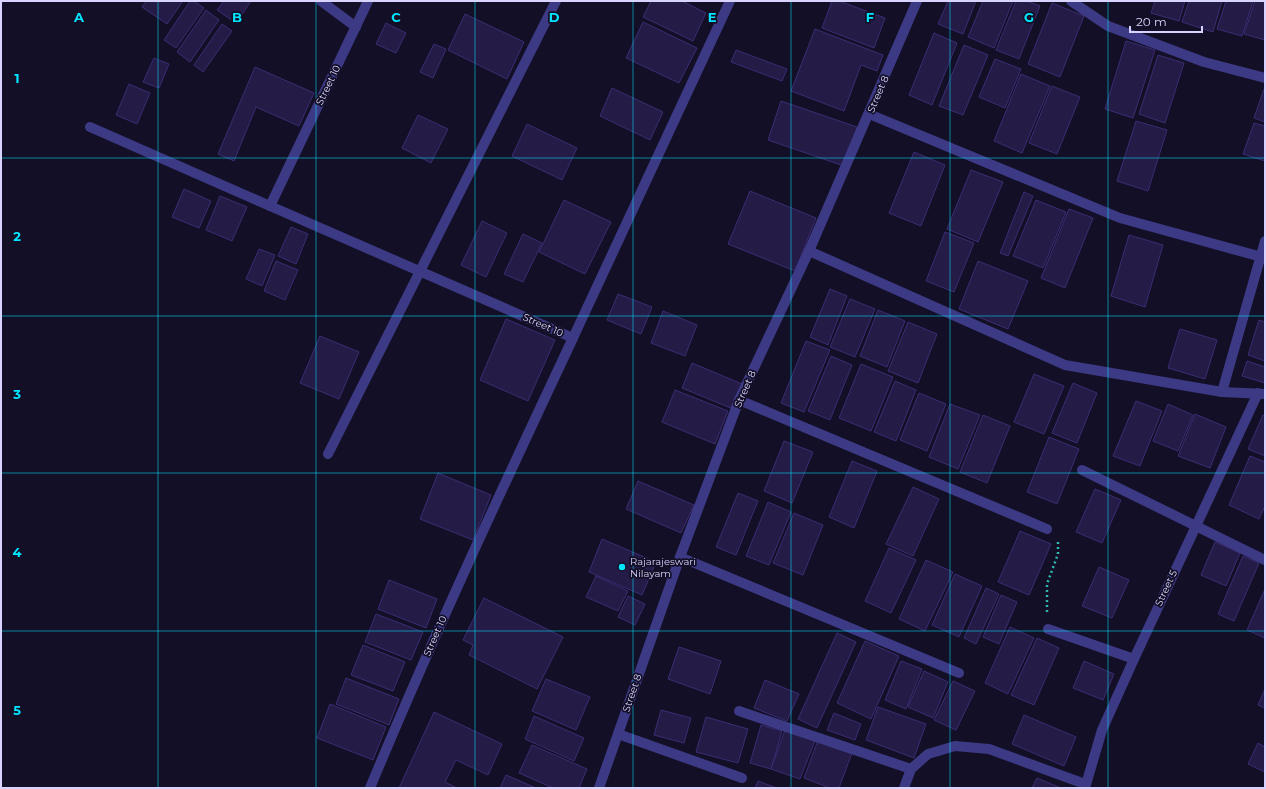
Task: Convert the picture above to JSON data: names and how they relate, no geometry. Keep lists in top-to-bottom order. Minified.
{"streets":{"street":["Street 10","Street 8","Street 5"]},"places":["Rajarajeswari Nilayam"],"scale_bar":"20 m","grid":{"columns":["A","B","C","D","E","F","G"],"rows":["1","2","3","4","5"]}}
